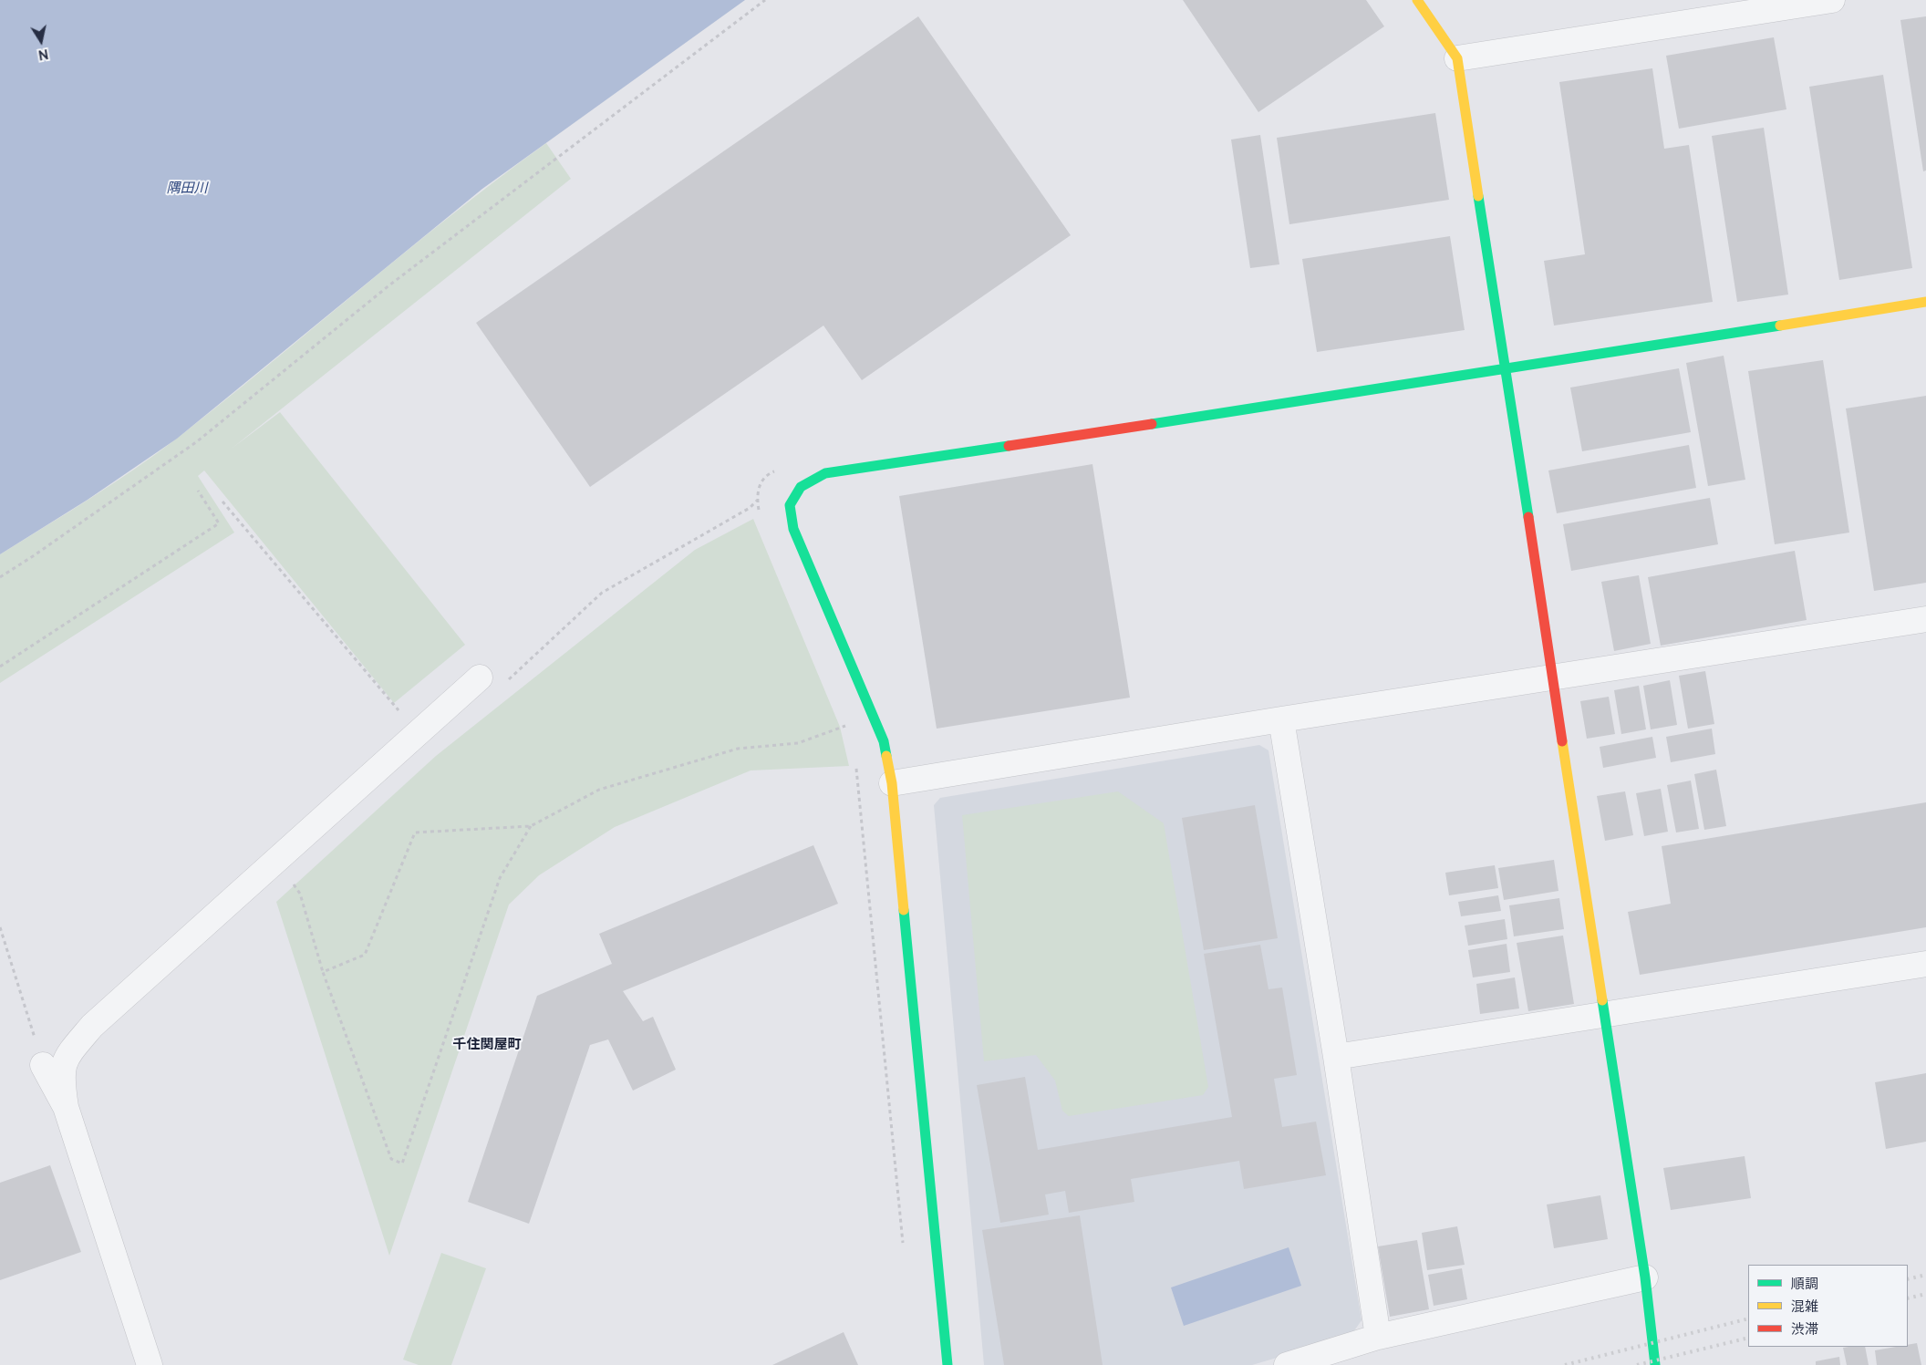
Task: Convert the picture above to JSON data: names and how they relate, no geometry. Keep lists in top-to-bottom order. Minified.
{"districts":["千住関屋町"],"water":["隅田川"],"legend":["順調","混雑","渋滞"],"north":"bottom"}
